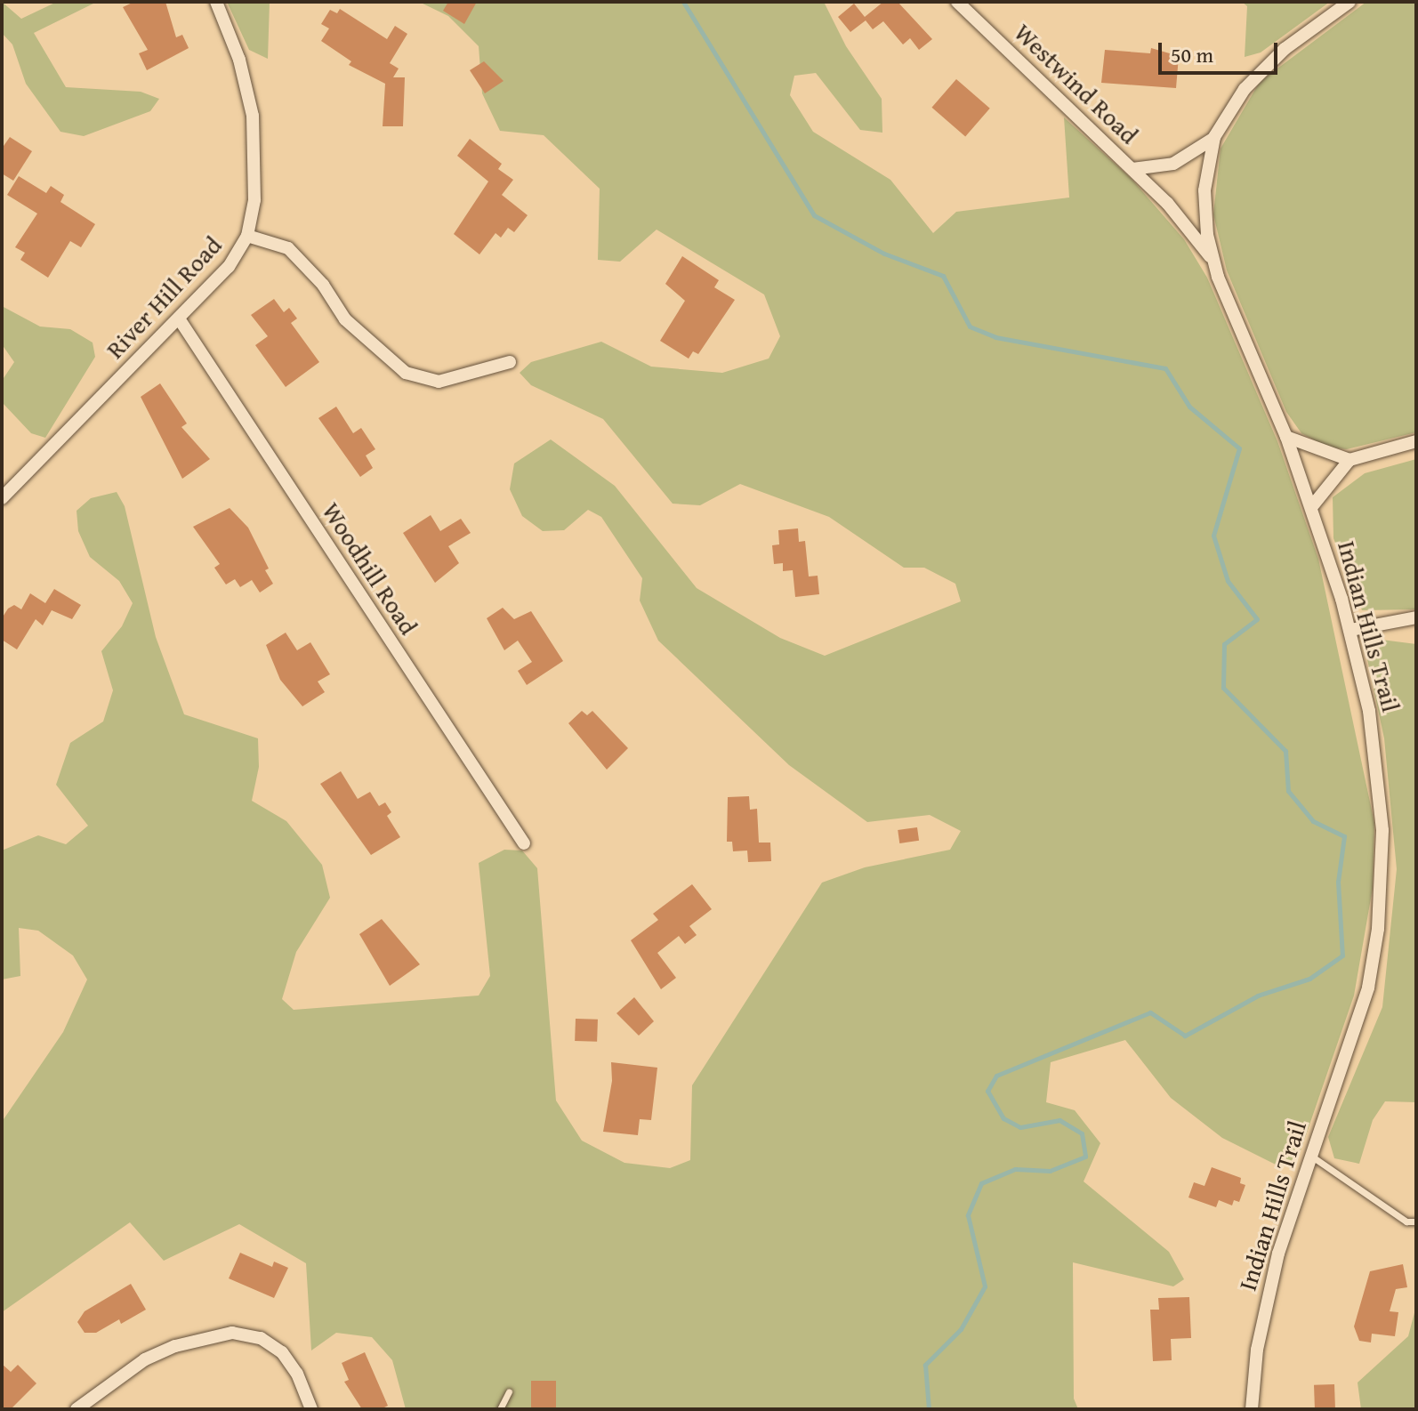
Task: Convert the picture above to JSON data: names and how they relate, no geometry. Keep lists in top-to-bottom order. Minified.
{"streets":{"street":["Westwind Road","River Hill Road","Woodhill Road","Indian Hills Trail"]},"crossings":[["Westwind Road","Indian Hills Trail"],["River Hill Road","Woodhill Road"]],"scale_bar":"50 m"}
